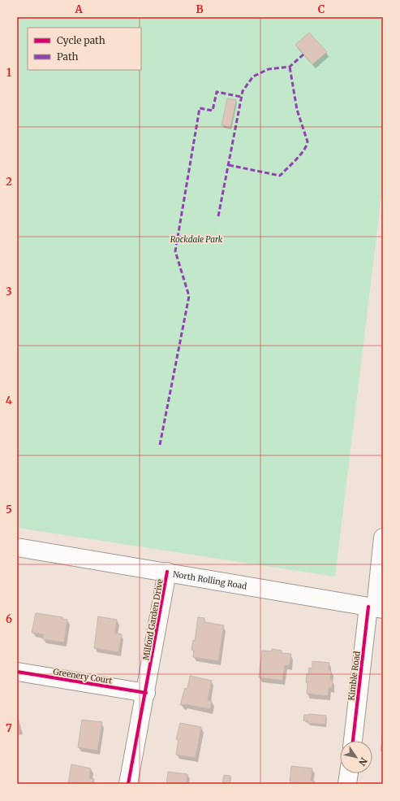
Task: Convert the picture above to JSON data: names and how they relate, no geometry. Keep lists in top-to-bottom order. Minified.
{"streets":{"street":["North Rolling Road","Milford Garden Drive","Greenery Court","Kimble Road"]},"crossings":[["North Rolling Road","Milford Garden Drive"],["North Rolling Road","Kimble Road"],["Milford Garden Drive","Greenery Court"]],"parks":["Rockdale Park"],"legend":["Cycle path","Path"],"north":"bottom right","grid":{"columns":["A","B","C"],"rows":["1","2","3","4","5","6","7"]}}
